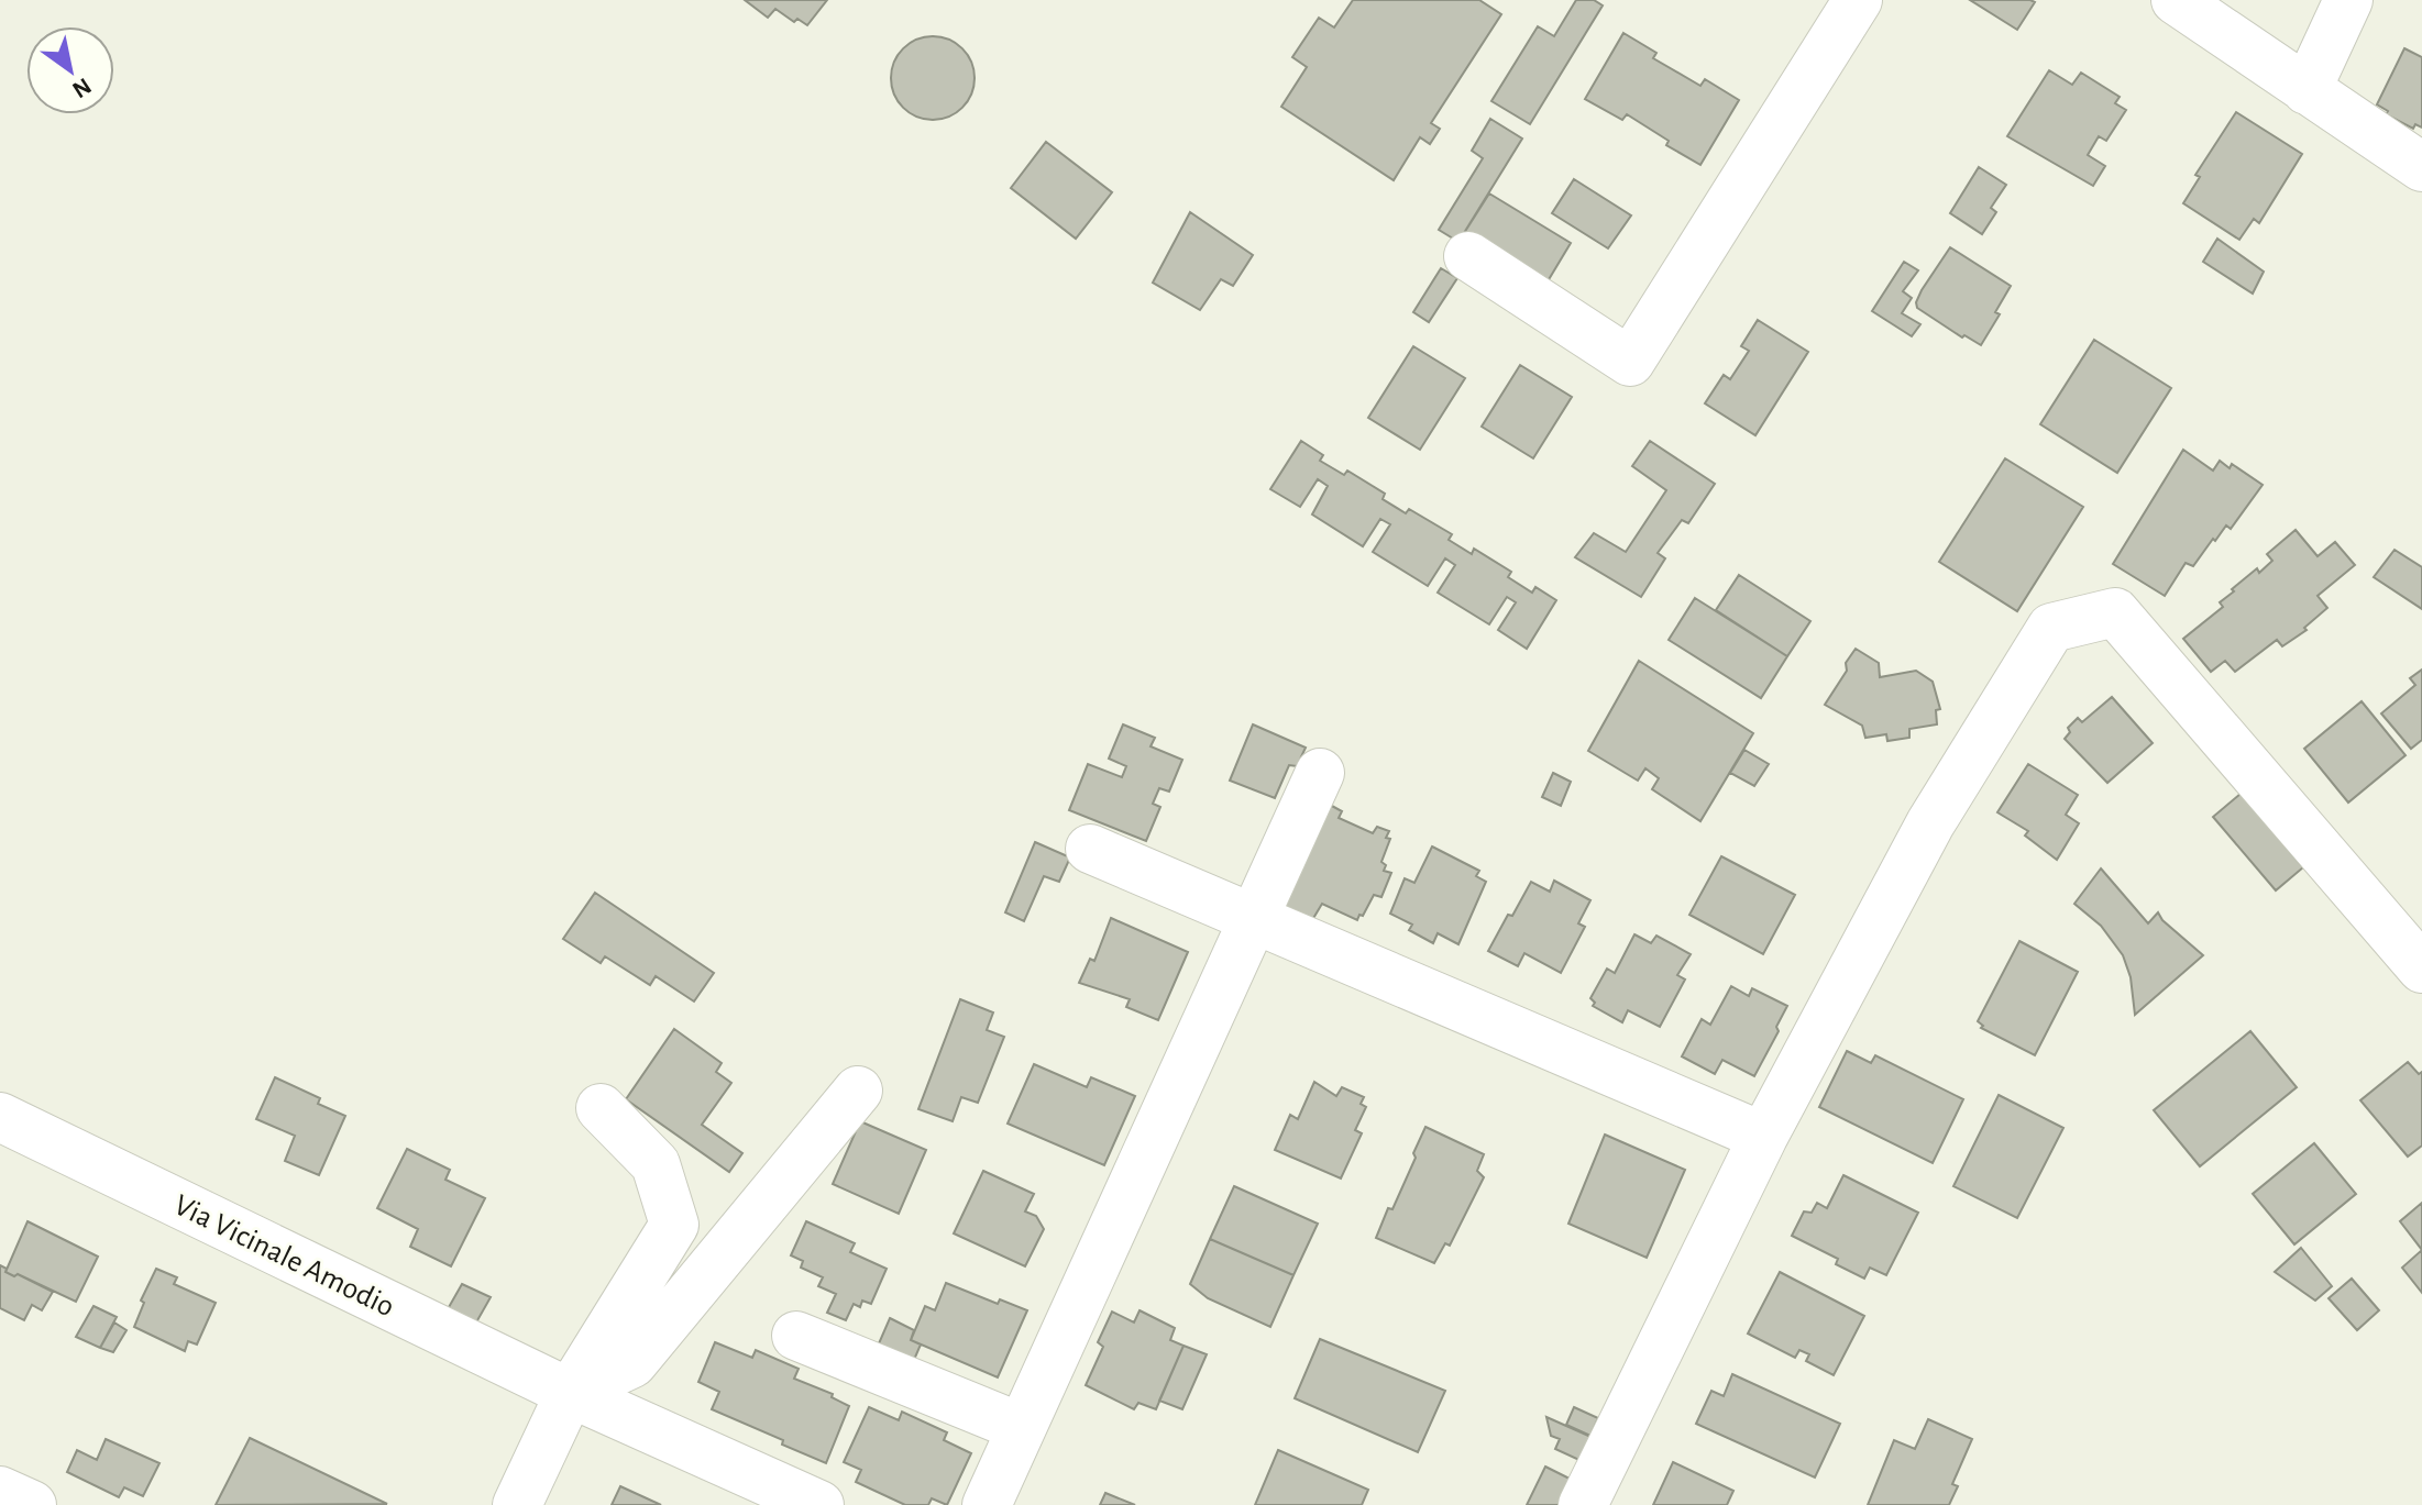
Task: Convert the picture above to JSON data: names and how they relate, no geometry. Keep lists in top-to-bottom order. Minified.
{"streets":{"street":["Via Vicinale Amodio"]},"north":"bottom right"}
